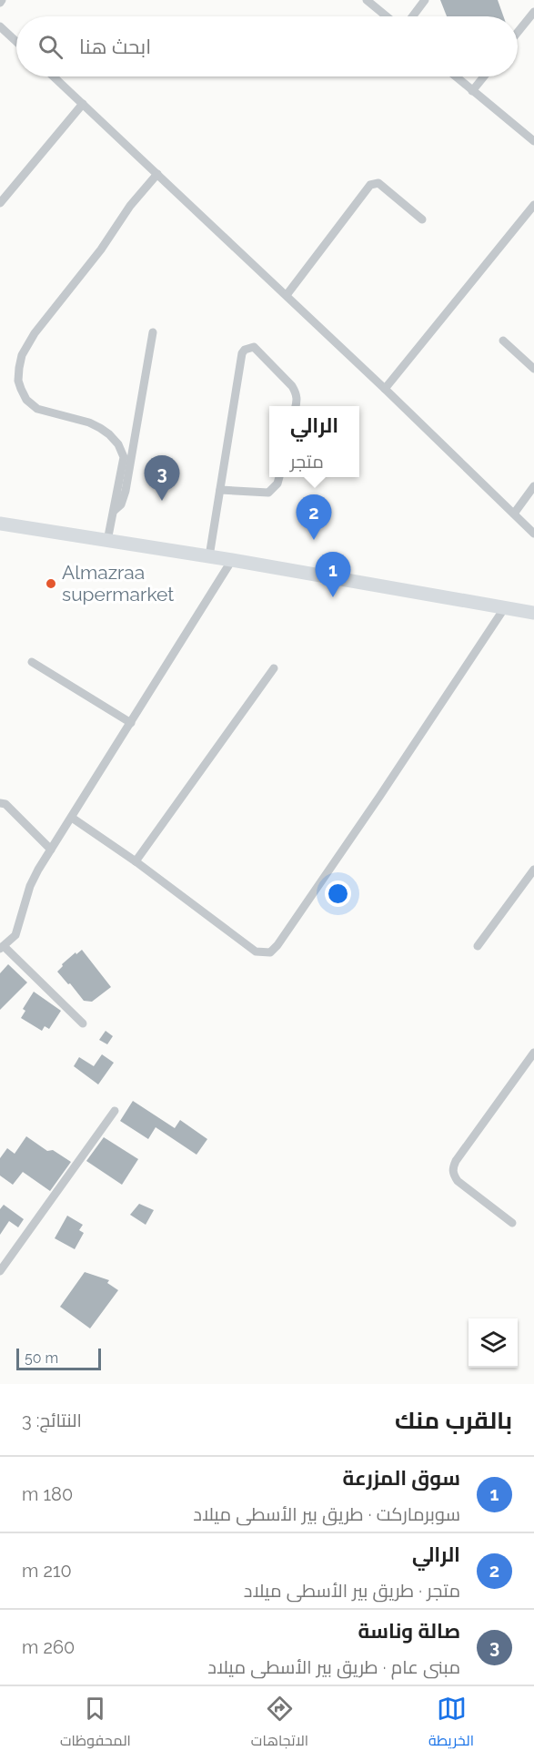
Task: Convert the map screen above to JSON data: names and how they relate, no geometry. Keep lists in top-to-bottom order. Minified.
{"places":["Almazraa supermarket"],"scale_bar":"50 m","page":{"search":"ابحث هنا","popup":["الرالي","متجر"],"pins":["3","2","1"],"scale":"50 m","heading":["بالقرب منك","النتائج: 3"],"list":[{"mark":"1","name":"سوق المزرعة","note":"سوبرماركت · طريق بير الأسطى ميلاد","value":"180 m"},{"mark":"2","name":"الرالي","note":"متجر · طريق بير الأسطى ميلاد","value":"210 m"},{"mark":"3","name":"صالة وناسة","note":"مبنى عام · طريق بير الأسطى ميلاد","value":"260 m"}],"nav":["الخريطة","الاتجاهات","المحفوظات"]}}
